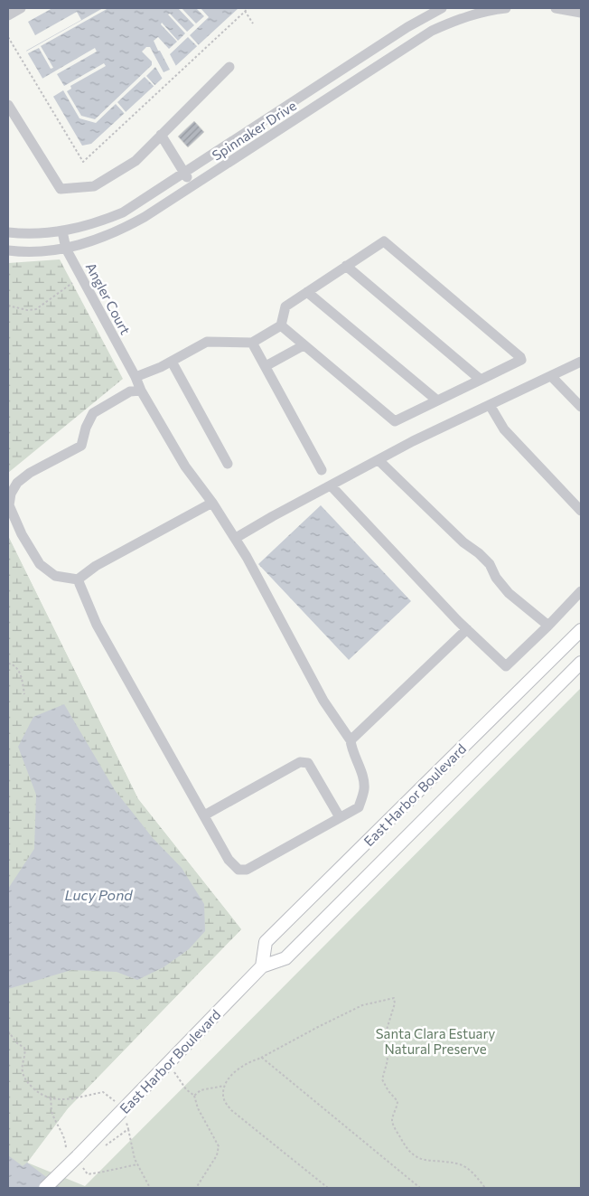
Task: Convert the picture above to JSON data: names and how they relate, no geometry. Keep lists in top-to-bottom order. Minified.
{"streets":{"main road":["East Harbor Boulevard"],"street":["Spinnaker Drive","Angler Court"]},"crossings":[["Spinnaker Drive","Angler Court"]],"water":["Lucy Pond"],"parks":["Santa Clara Estuary Natural Preserve"]}
